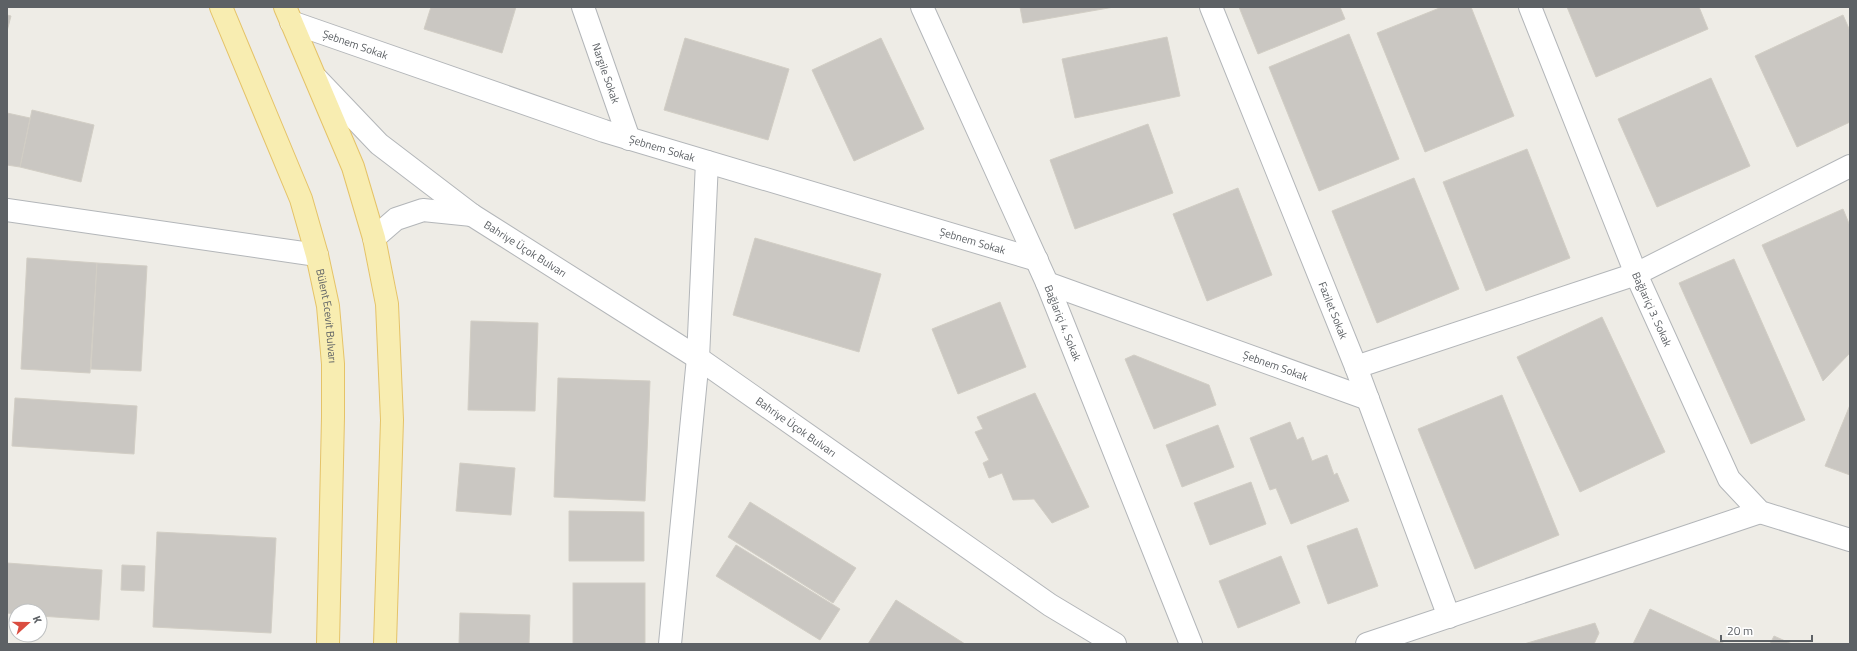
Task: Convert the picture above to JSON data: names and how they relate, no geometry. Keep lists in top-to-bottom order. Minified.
{"streets":{"main road":["Bülent Ecevit Bulvarı"],"street":["Şebnem Sokak","Nargile Sokak","Bahriye Üçok Bulvarı","Bağlariçi 3. Sokak","Fazilet Sokak","Bağlariçi 4. Sokak"]},"crossings":[["Şebnem Sokak","Nargile Sokak"],["Şebnem Sokak","Fazilet Sokak"],["Şebnem Sokak","Bağlariçi 4. Sokak"]],"scale_bar":"20 m","north":"right"}
